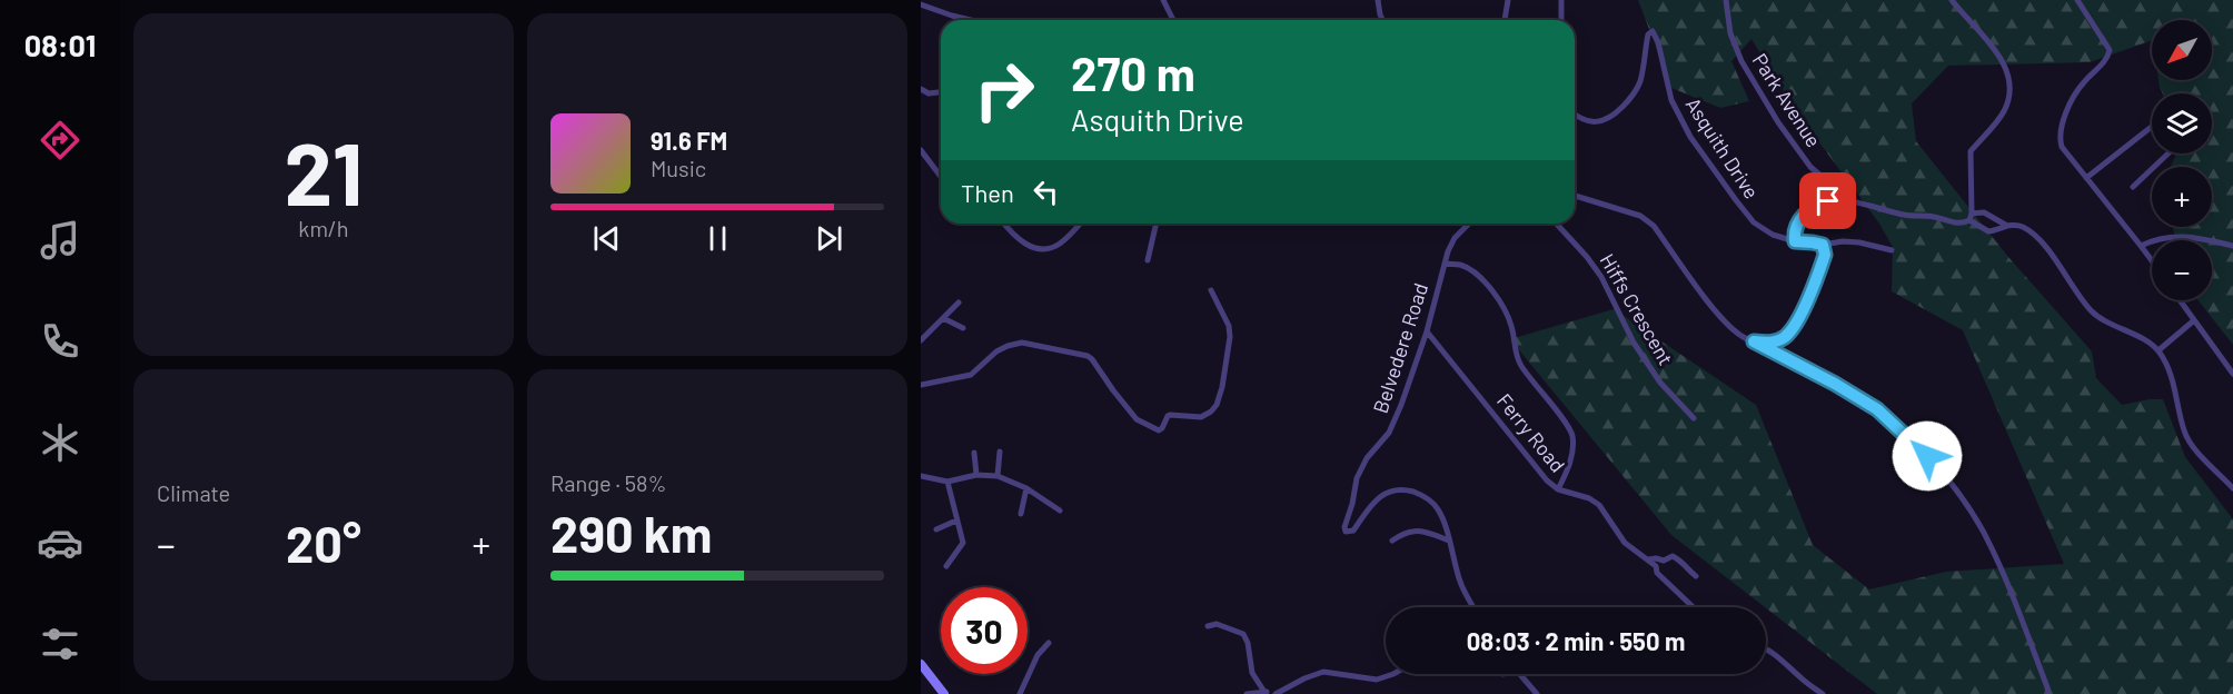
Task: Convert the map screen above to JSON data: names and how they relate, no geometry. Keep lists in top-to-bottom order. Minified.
{"streets":{"street":["Park Avenue","Asquith Drive","Hiffs Crescent","Belvedere Road","Ferry Road"]},"crossings":[["Belvedere Road","Ferry Road"]],"north":"bottom left","page":{"tabs":"08:01","tile":[["21","km/h"],"Climate",["Range · 58%","290 km"]],"map_buttons":["+","−"],"turn":["270 m","Asquith Drive"],"song":["91.6 FM","Music"],"then":"Then","heat":["−","20°","+"],"limit":"30","trip":"08:03 · 2 min · 550 m"}}
